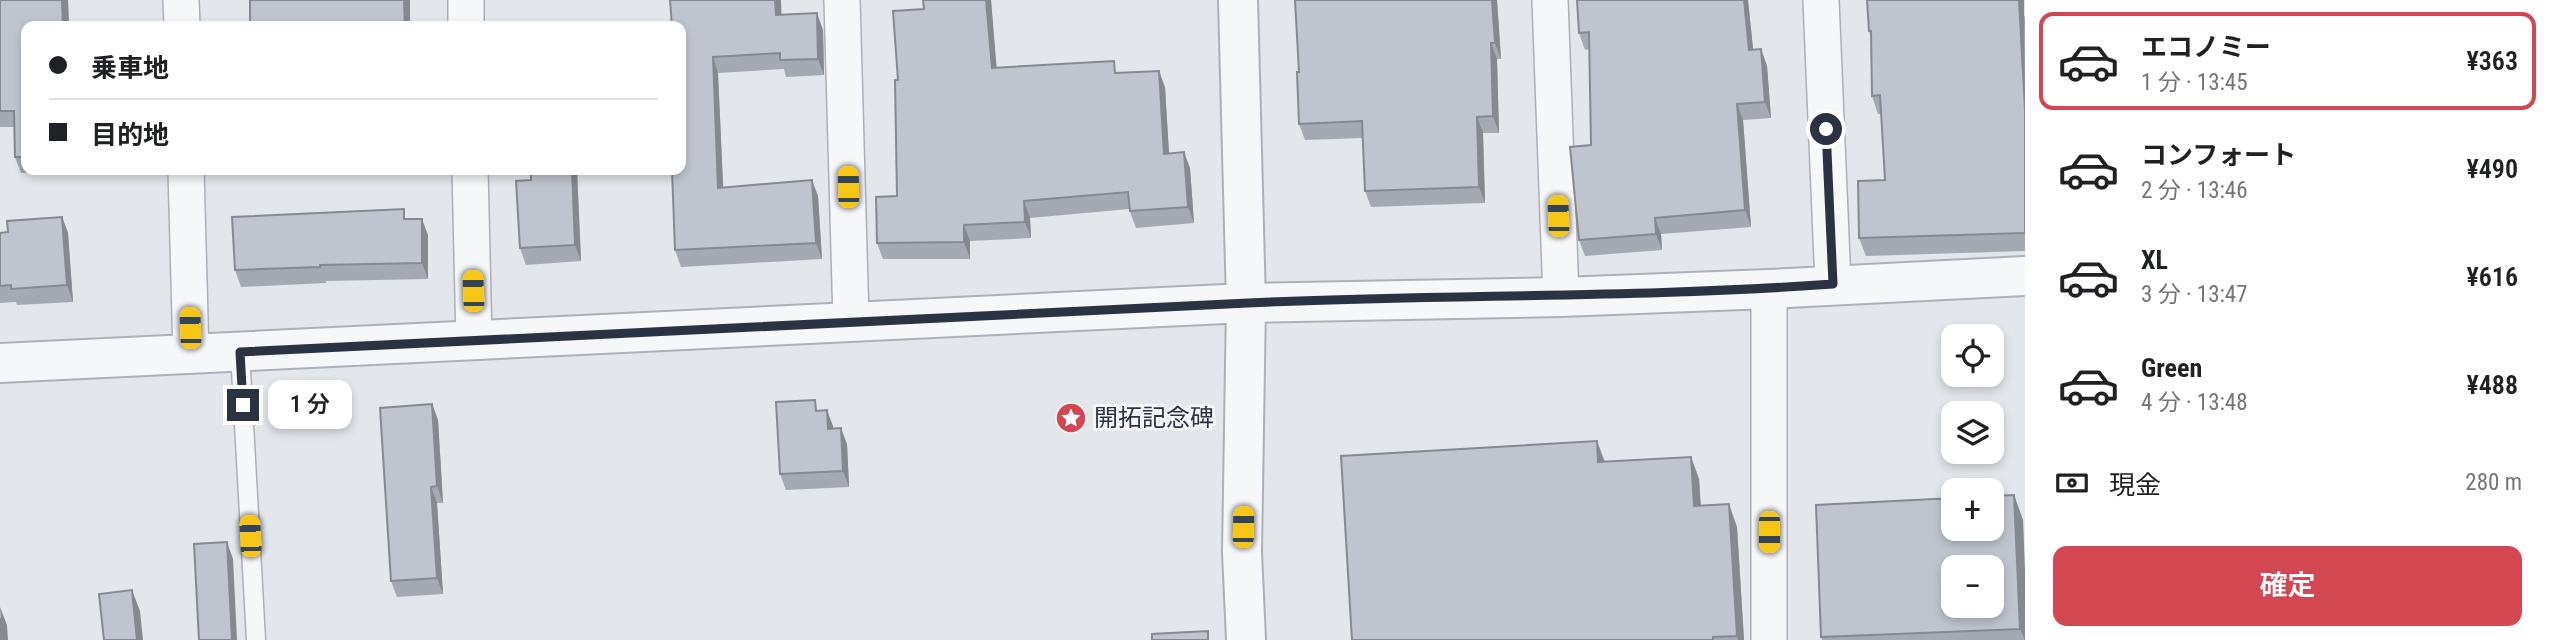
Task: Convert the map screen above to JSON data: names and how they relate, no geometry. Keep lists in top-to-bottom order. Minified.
{"places":{"place":["開拓記念碑"]},"page":{"list":[{"name":"エコノミー","note":"1 分 · 13:45","value":"¥363"},{"name":"コンフォート","note":"2 分 · 13:46","value":"¥490"},{"name":"XL","note":"3 分 · 13:47","value":"¥616"},{"name":"Green","note":"4 分 · 13:48","value":"¥488"}],"banner":["乗車地","目的地"],"map_buttons":["+","−"],"bubble":"1 分","pay":["現金","280 m"],"buttons":"確定"}}
